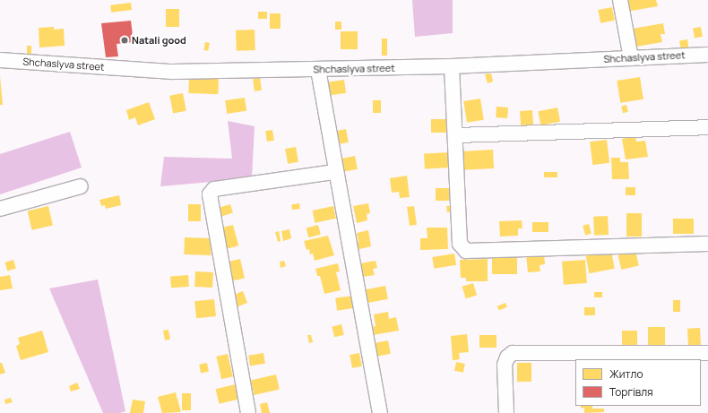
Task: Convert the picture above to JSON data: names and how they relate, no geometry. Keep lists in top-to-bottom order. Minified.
{"streets":{"street":["Shchaslyva street"]},"places":["Natali good"],"legend":["Житло","Торгівля"]}
